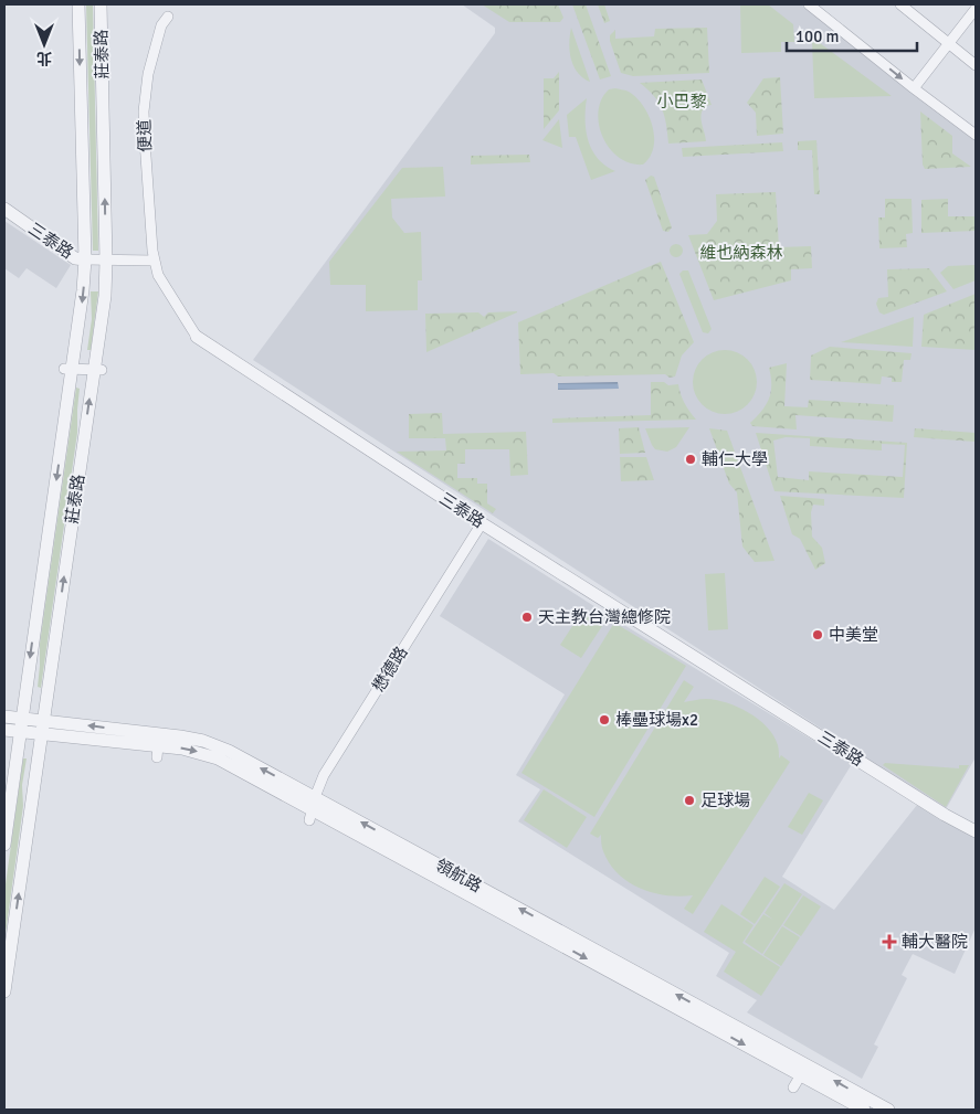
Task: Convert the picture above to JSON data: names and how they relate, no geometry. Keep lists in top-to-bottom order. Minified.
{"streets":{"street":["莊泰路","便道","三泰路","懋德路","領航路"]},"crossings":[["莊泰路","三泰路"],["莊泰路","領航路"],["便道","三泰路"],["三泰路","懋德路"],["懋德路","領航路"]],"parks":["小巴黎","維也納森林"],"places":{"other":["輔仁大學","天主教台灣總修院","中美堂","棒壘球場x2","足球場"],"health":["輔大醫院"]},"scale_bar":"100 m","north":"bottom"}
